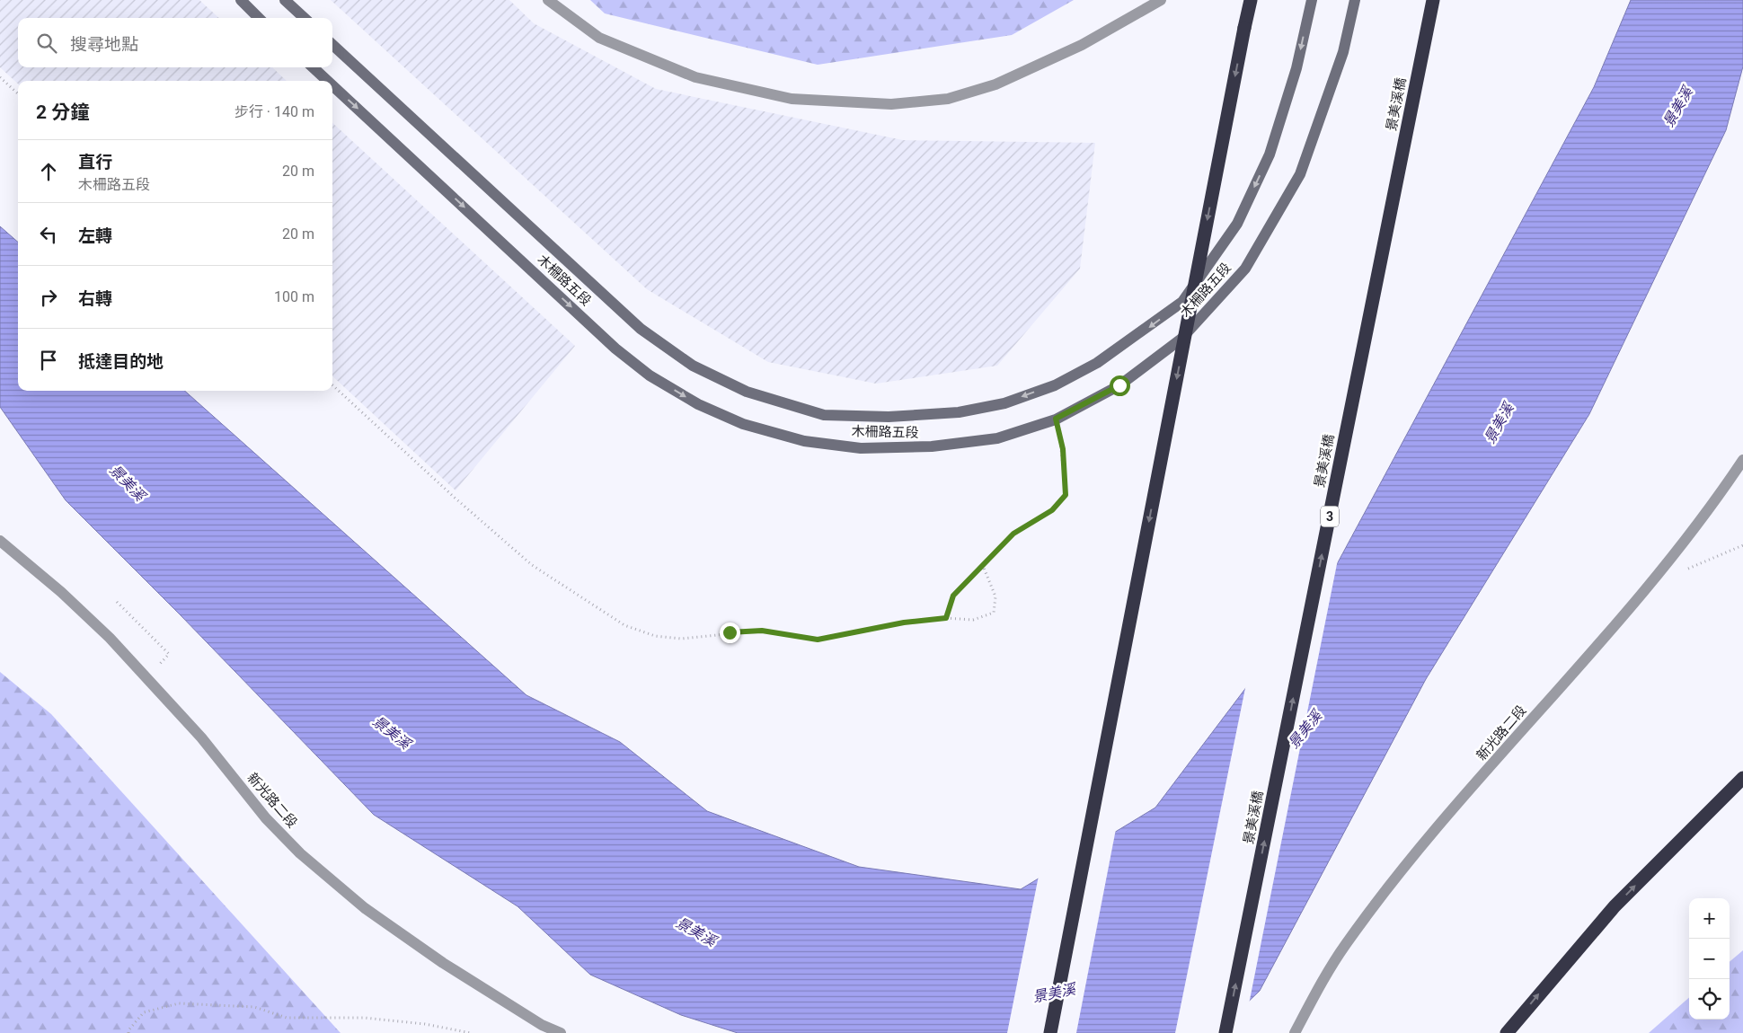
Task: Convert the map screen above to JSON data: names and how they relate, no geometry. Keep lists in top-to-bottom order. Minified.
{"streets":{"highway":["景美溪橋","3"],"main road":["木柵路五段"],"street":["新光路二段"]},"one_way":["景美溪橋"],"water":["景美溪"],"page":{"search":"搜尋地點","heading":["2 分鐘","步行 · 140 m"],"list":[["直行","木柵路五段","20 m"],["左轉","20 m"],["右轉","100 m"],"抵達目的地"],"map_buttons":["+","−"]}}
